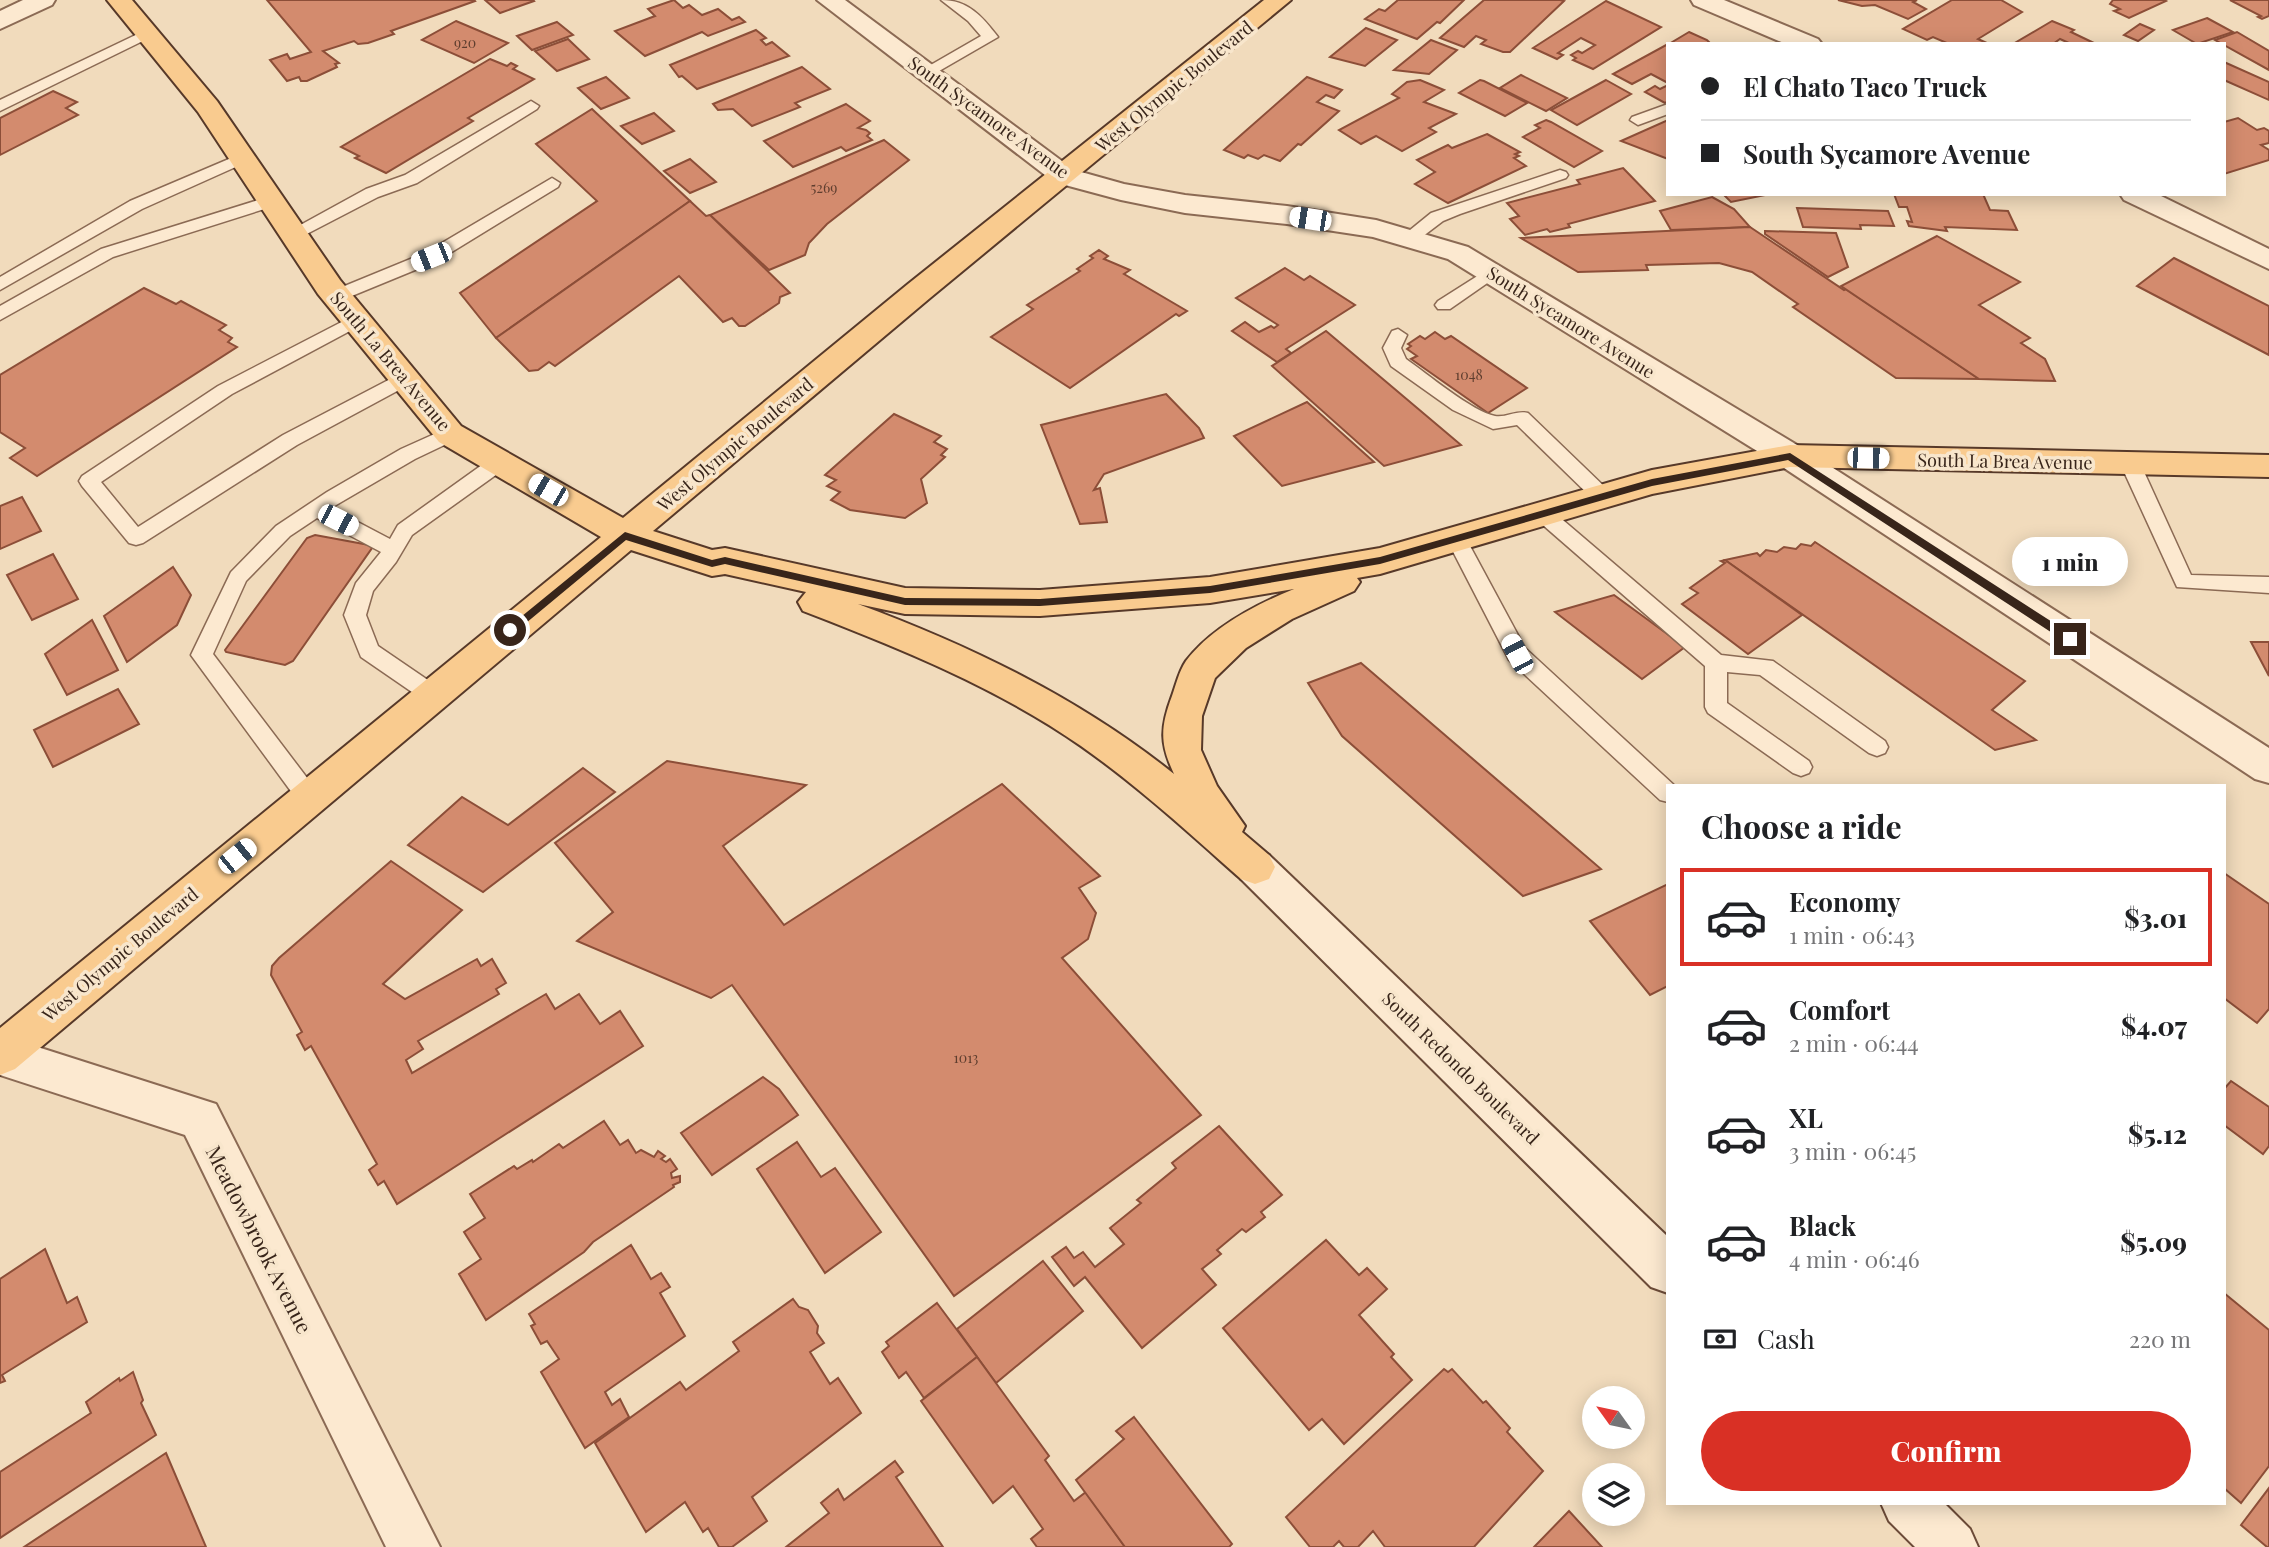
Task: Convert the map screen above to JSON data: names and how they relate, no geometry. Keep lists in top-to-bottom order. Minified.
{"streets":{"main road":["West Olympic Boulevard","South La Brea Avenue"],"street":["South Sycamore Avenue","South Redondo Boulevard","Meadowbrook Avenue"]},"crossings":[["West Olympic Boulevard","South Sycamore Avenue"],["West Olympic Boulevard","South La Brea Avenue"],["West Olympic Boulevard","Meadowbrook Avenue"],["South Sycamore Avenue","South La Brea Avenue"]],"house_numbers":["920","5269","1048","1013"],"north":"top left","page":{"banner":["El Chato Taco Truck","South Sycamore Avenue"],"bubble":"1 min","heading":"Choose a ride","list":[{"name":"Economy","note":"1 min · 06:43","value":"$3.01"},{"name":"Comfort","note":"2 min · 06:44","value":"$4.07"},{"name":"XL","note":"3 min · 06:45","value":"$5.12"},{"name":"Black","note":"4 min · 06:46","value":"$5.09"}],"pay":["Cash","220 m"],"buttons":"Confirm"}}
